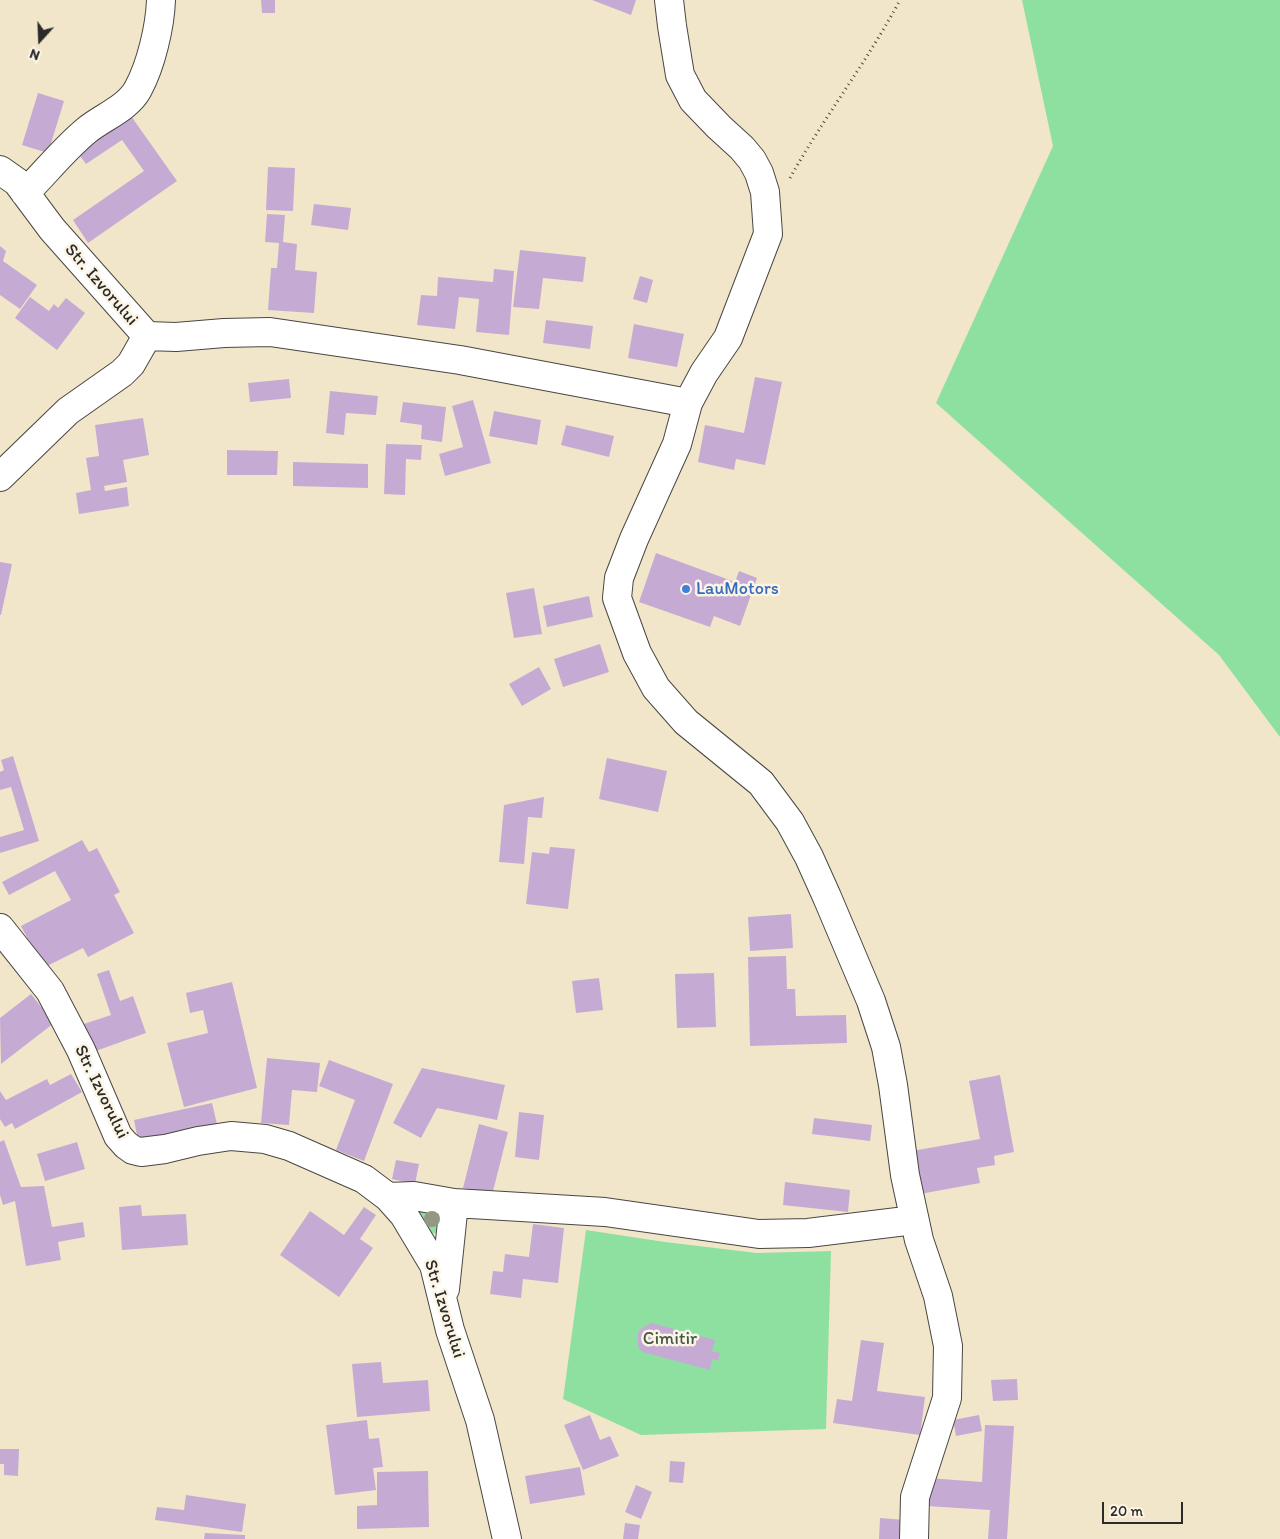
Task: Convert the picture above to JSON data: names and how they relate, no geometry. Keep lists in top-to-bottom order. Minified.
{"streets":{"street":["Str. Izvorului"]},"parks":["Cimitir"],"places":["LauMotors"],"scale_bar":"20 m","north":"bottom"}
